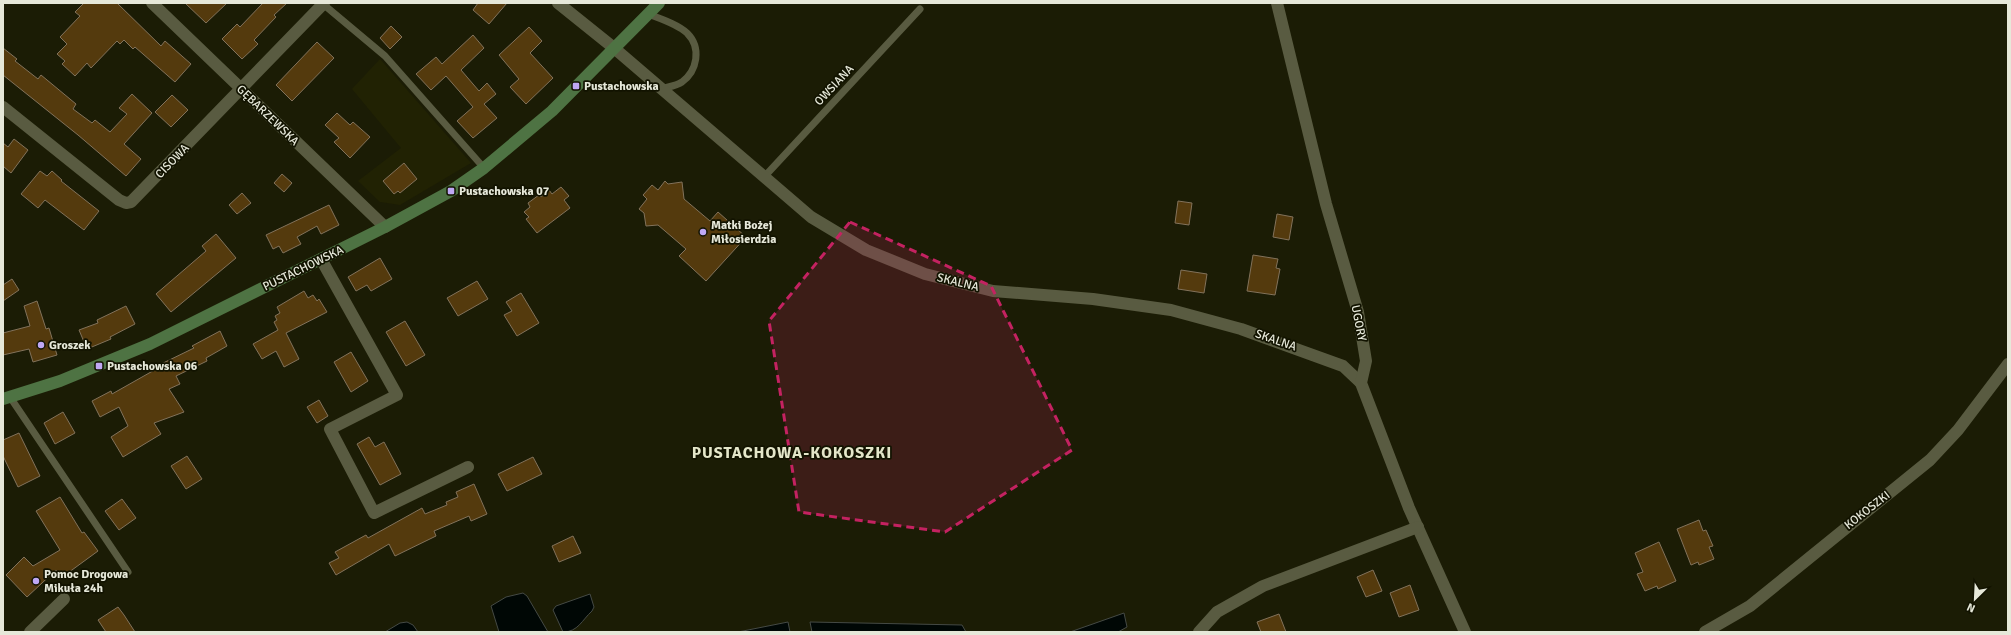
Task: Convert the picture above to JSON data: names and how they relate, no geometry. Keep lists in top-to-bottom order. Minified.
{"streets":{"street":["GĘBARZEWSKA","CISOWA","PUSTACHOWSKA","SKALNA","UGORY","KOKOSZKI"],"lane":["OWSIANA"]},"crossings":[["OWSIANA","SKALNA"],["GĘBARZEWSKA","CISOWA"],["GĘBARZEWSKA","PUSTACHOWSKA"],["PUSTACHOWSKA","SKALNA"],["SKALNA","UGORY"]],"districts":["PUSTACHOWA-KOKOSZKI"],"places":{"transit":["Pustachowska","Pustachowska 07","Pustachowska 06"],"other":["Matki Bożej Miłosierdzia","Groszek","Pomoc Drogowa Mikuła 24h"]},"north":"bottom left"}
